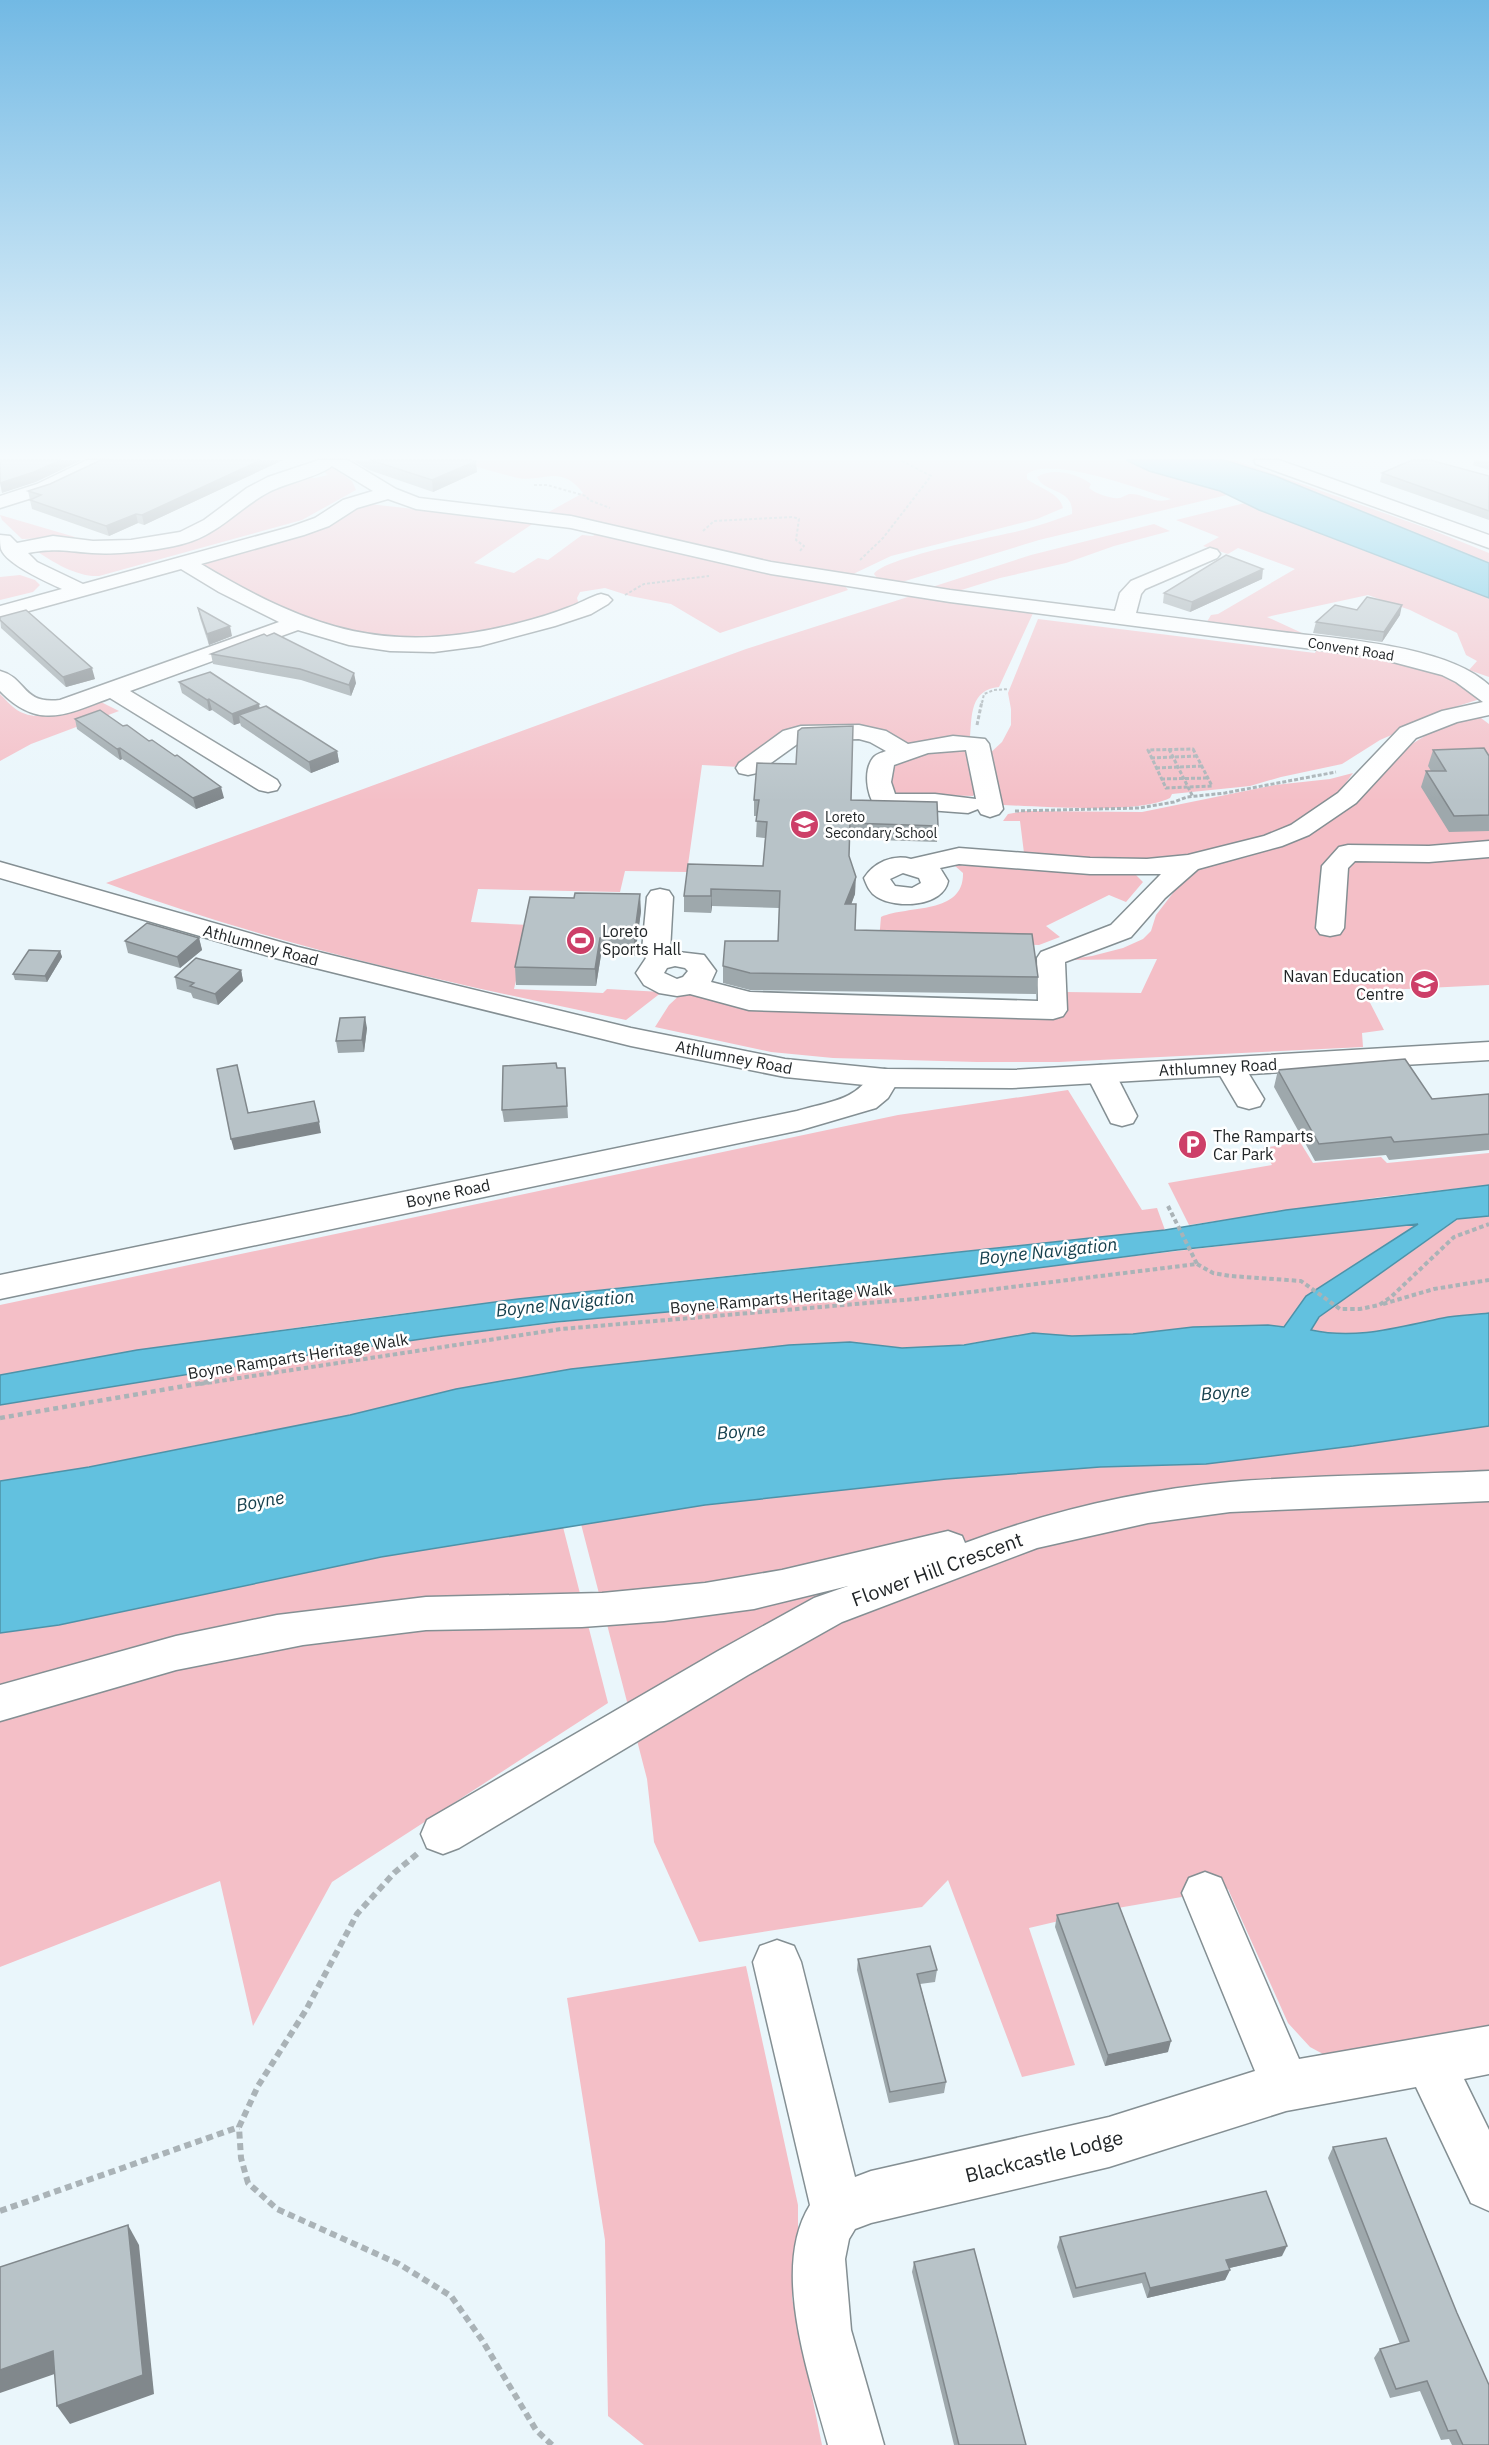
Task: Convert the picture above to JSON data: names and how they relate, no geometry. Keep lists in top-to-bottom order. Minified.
{"streets":{"street":["Convent Road","Athlumney Road","Boyne Road","Flower Hill Crescent","Blackcastle Lodge"],"path":["Boyne Ramparts Heritage Walk"]},"crossings":[["Athlumney Road","Boyne Road"]],"water":["Boyne Navigation","Boyne"],"places":{"school or university":["Loreto Secondary School","Navan Education Centre"],"sports":["Loreto Sports Hall"],"parking":["The Ramparts Car Park"]}}
